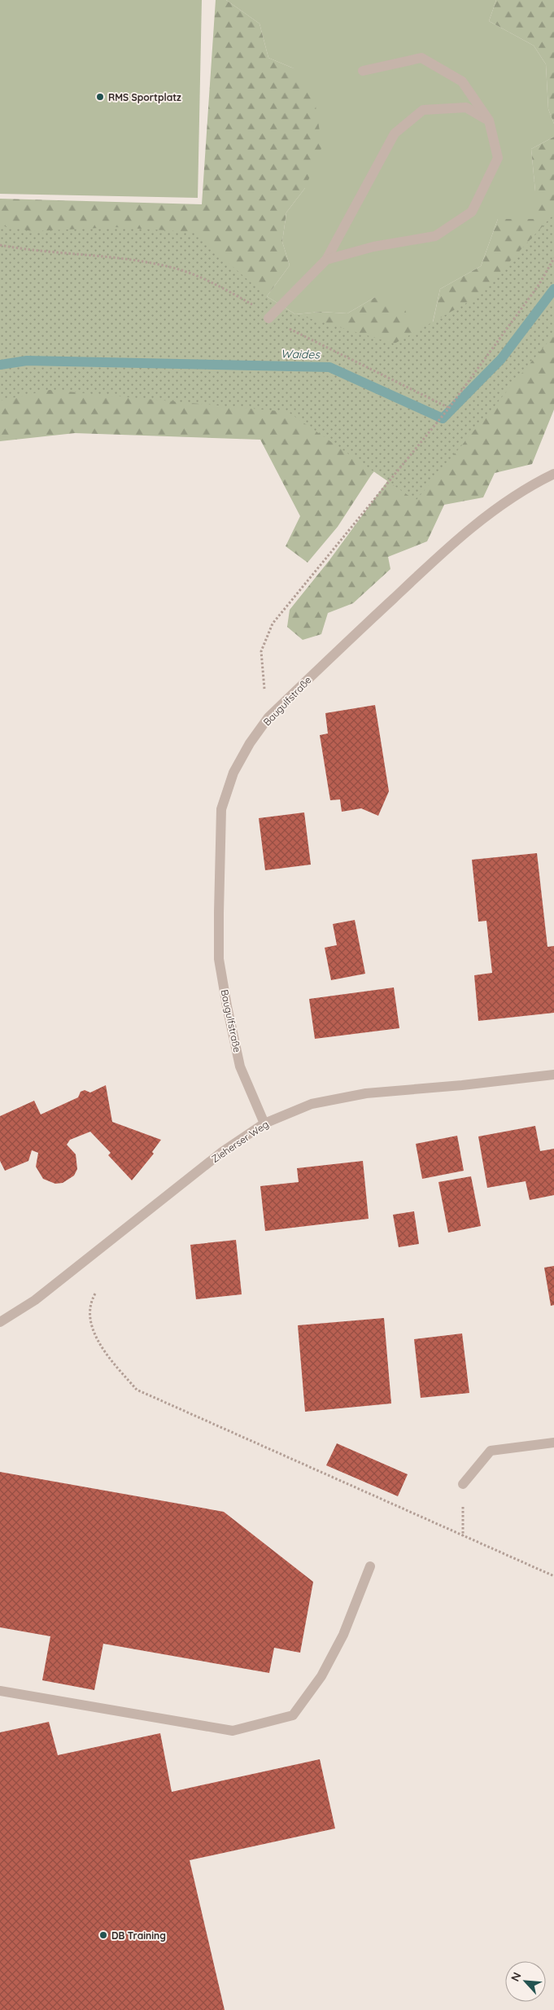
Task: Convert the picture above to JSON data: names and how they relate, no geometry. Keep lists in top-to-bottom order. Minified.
{"streets":{"street":["Baugulfstraße","Zieherser Weg"]},"crossings":[["Baugulfstraße","Zieherser Weg"]],"water":["Waides"],"places":["RMS Sportplatz","DB Training"],"north":"top left"}
